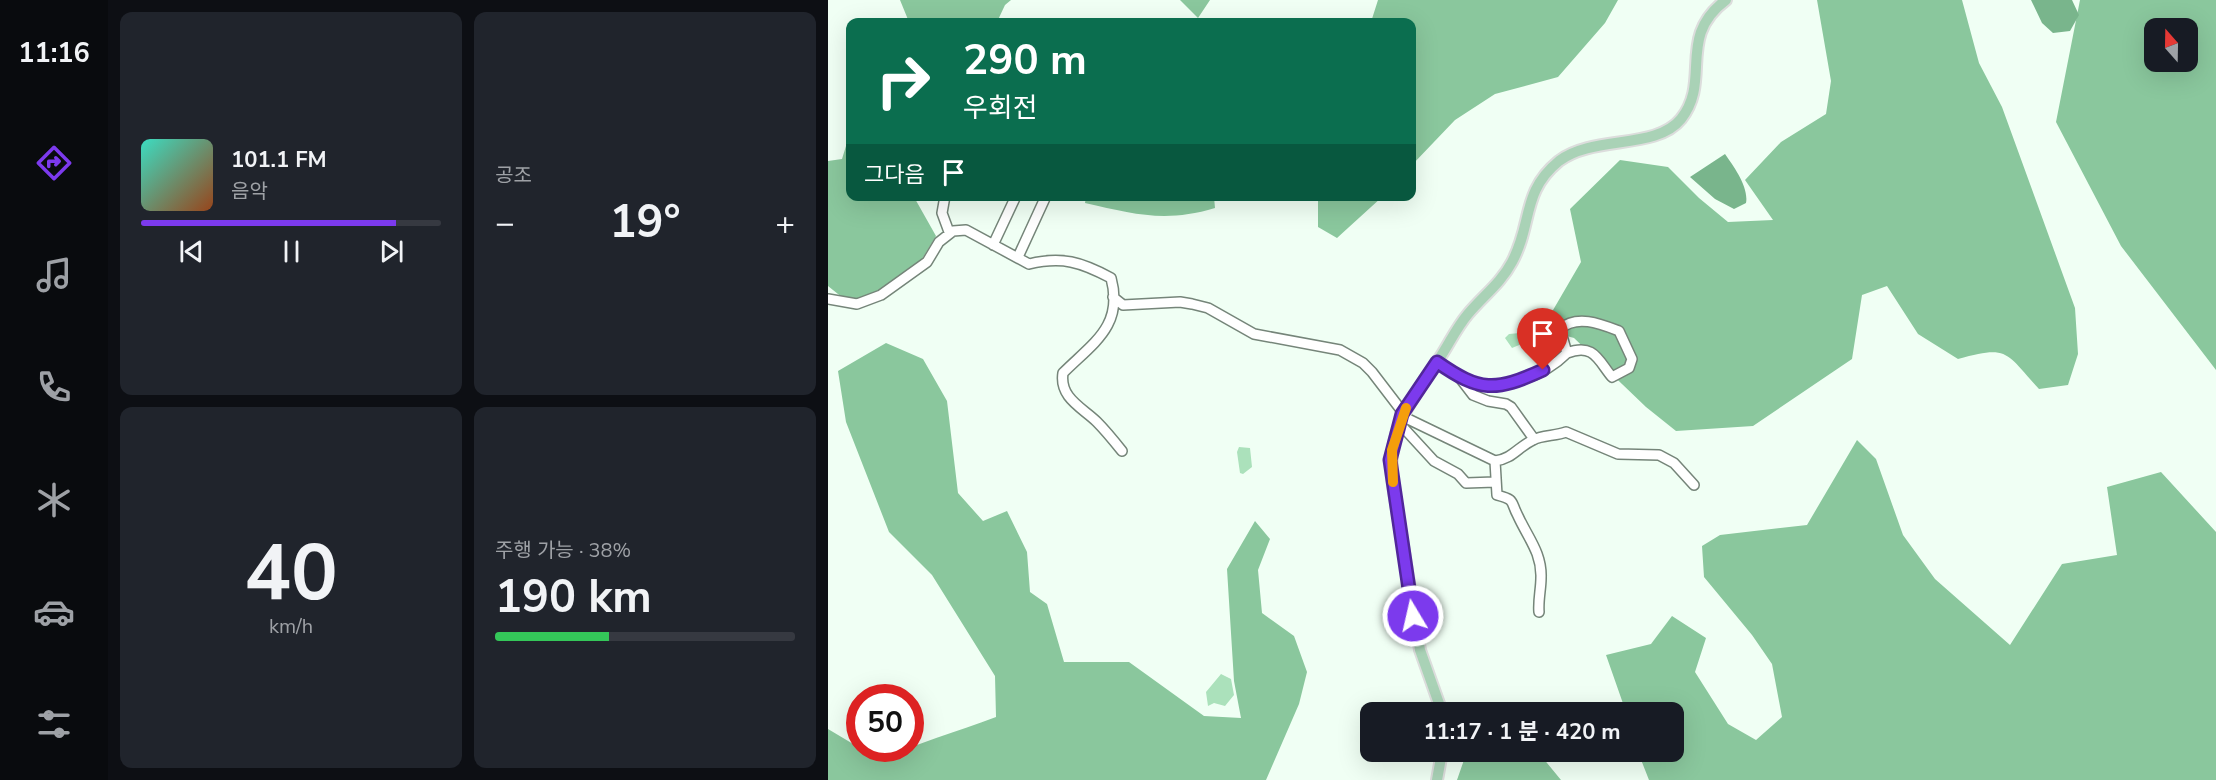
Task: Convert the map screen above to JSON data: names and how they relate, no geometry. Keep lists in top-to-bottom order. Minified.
{"north":"top","page":{"tabs":"11:16","tile":["공조",["40","km/h"],["주행 가능 · 38%","190 km"]],"turn":["290 m","우회전"],"song":["101.1 FM","음악"],"then":"그다음","heat":["−","19°","+"],"limit":"50","trip":"11:17 · 1 분 · 420 m"}}
